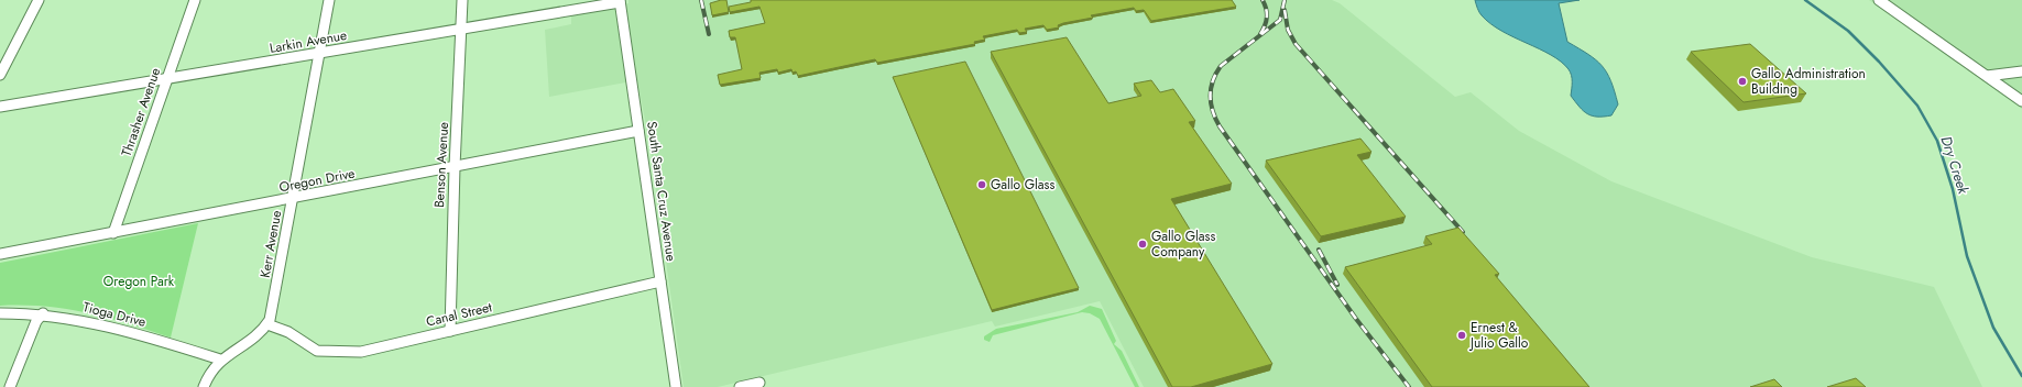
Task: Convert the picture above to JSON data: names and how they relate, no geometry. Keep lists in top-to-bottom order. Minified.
{"streets":{"street":["Larkin Avenue","Thrasher Avenue","Benson Avenue","Oregon Drive","South Santa Cruz Avenue","Kerr Avenue","Tioga Drive","Canal Street"]},"crossings":[["Larkin Avenue","Thrasher Avenue"],["Larkin Avenue","Benson Avenue"],["Larkin Avenue","South Santa Cruz Avenue"],["Larkin Avenue","Kerr Avenue"],["Thrasher Avenue","Oregon Drive"],["Benson Avenue","Oregon Drive"],["Benson Avenue","Canal Street"],["Oregon Drive","South Santa Cruz Avenue"],["Oregon Drive","Kerr Avenue"],["South Santa Cruz Avenue","Canal Street"],["Kerr Avenue","Canal Street"]],"water":["Dry Creek"],"parks":["Oregon Park"],"places":["Gallo Administration Building","Gallo Glass","Gallo Glass Company","Ernest & Julio Gallo"]}
